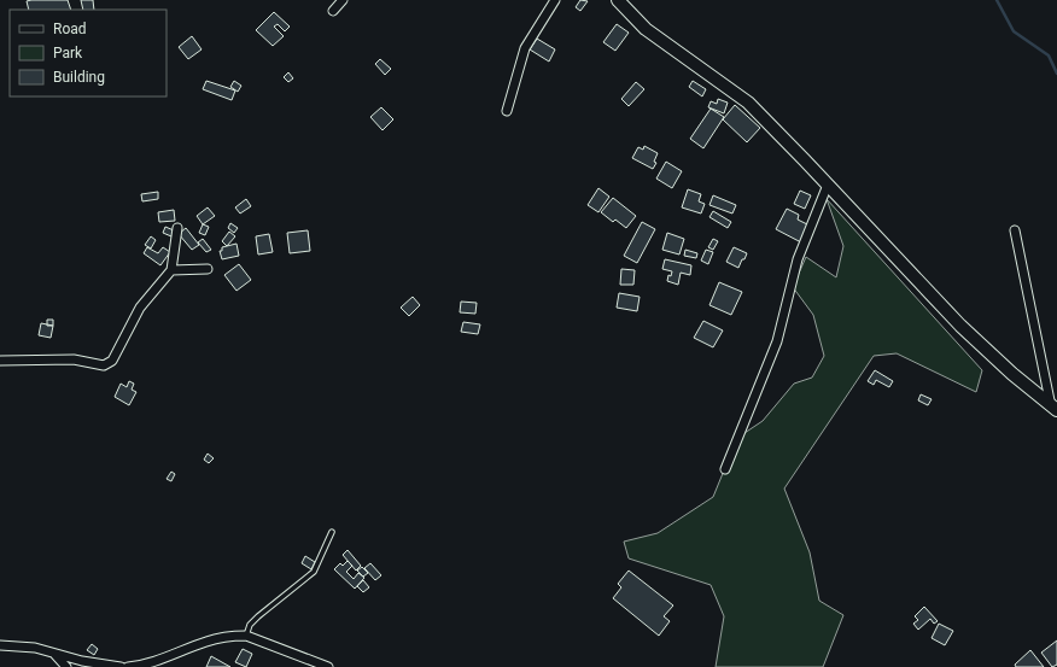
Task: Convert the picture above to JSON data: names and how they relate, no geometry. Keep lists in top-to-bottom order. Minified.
{"legend":["Road","Park","Building"]}
